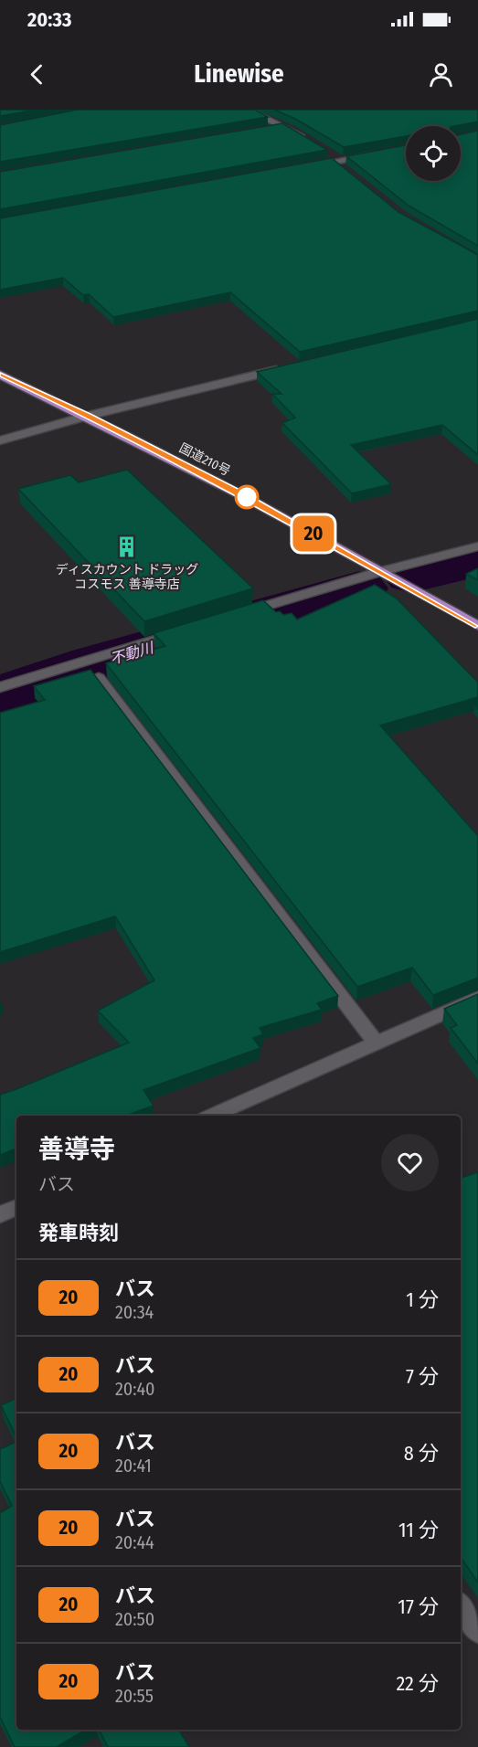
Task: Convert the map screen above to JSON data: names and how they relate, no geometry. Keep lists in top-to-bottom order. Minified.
{"streets":{"highway":["国道210号"]},"water":["不動川"],"places":{"building":["ディスカウント ドラッグ コスモス 善導寺店"]},"lines":["bus line 20"],"page":{"status":"20:33","header":"Linewise","on_map":"20","heading":[["善導寺","バス"],"発車時刻"],"list":[{"mark":"20","name":"バス","note":"20:34","value":"1 分"},{"mark":"20","name":"バス","note":"20:40","value":"7 分"},{"mark":"20","name":"バス","note":"20:41","value":"8 分"},{"mark":"20","name":"バス","note":"20:44","value":"11 分"},{"mark":"20","name":"バス","note":"20:50","value":"17 分"},{"mark":"20","name":"バス","note":"20:55","value":"22 分"}]}}
